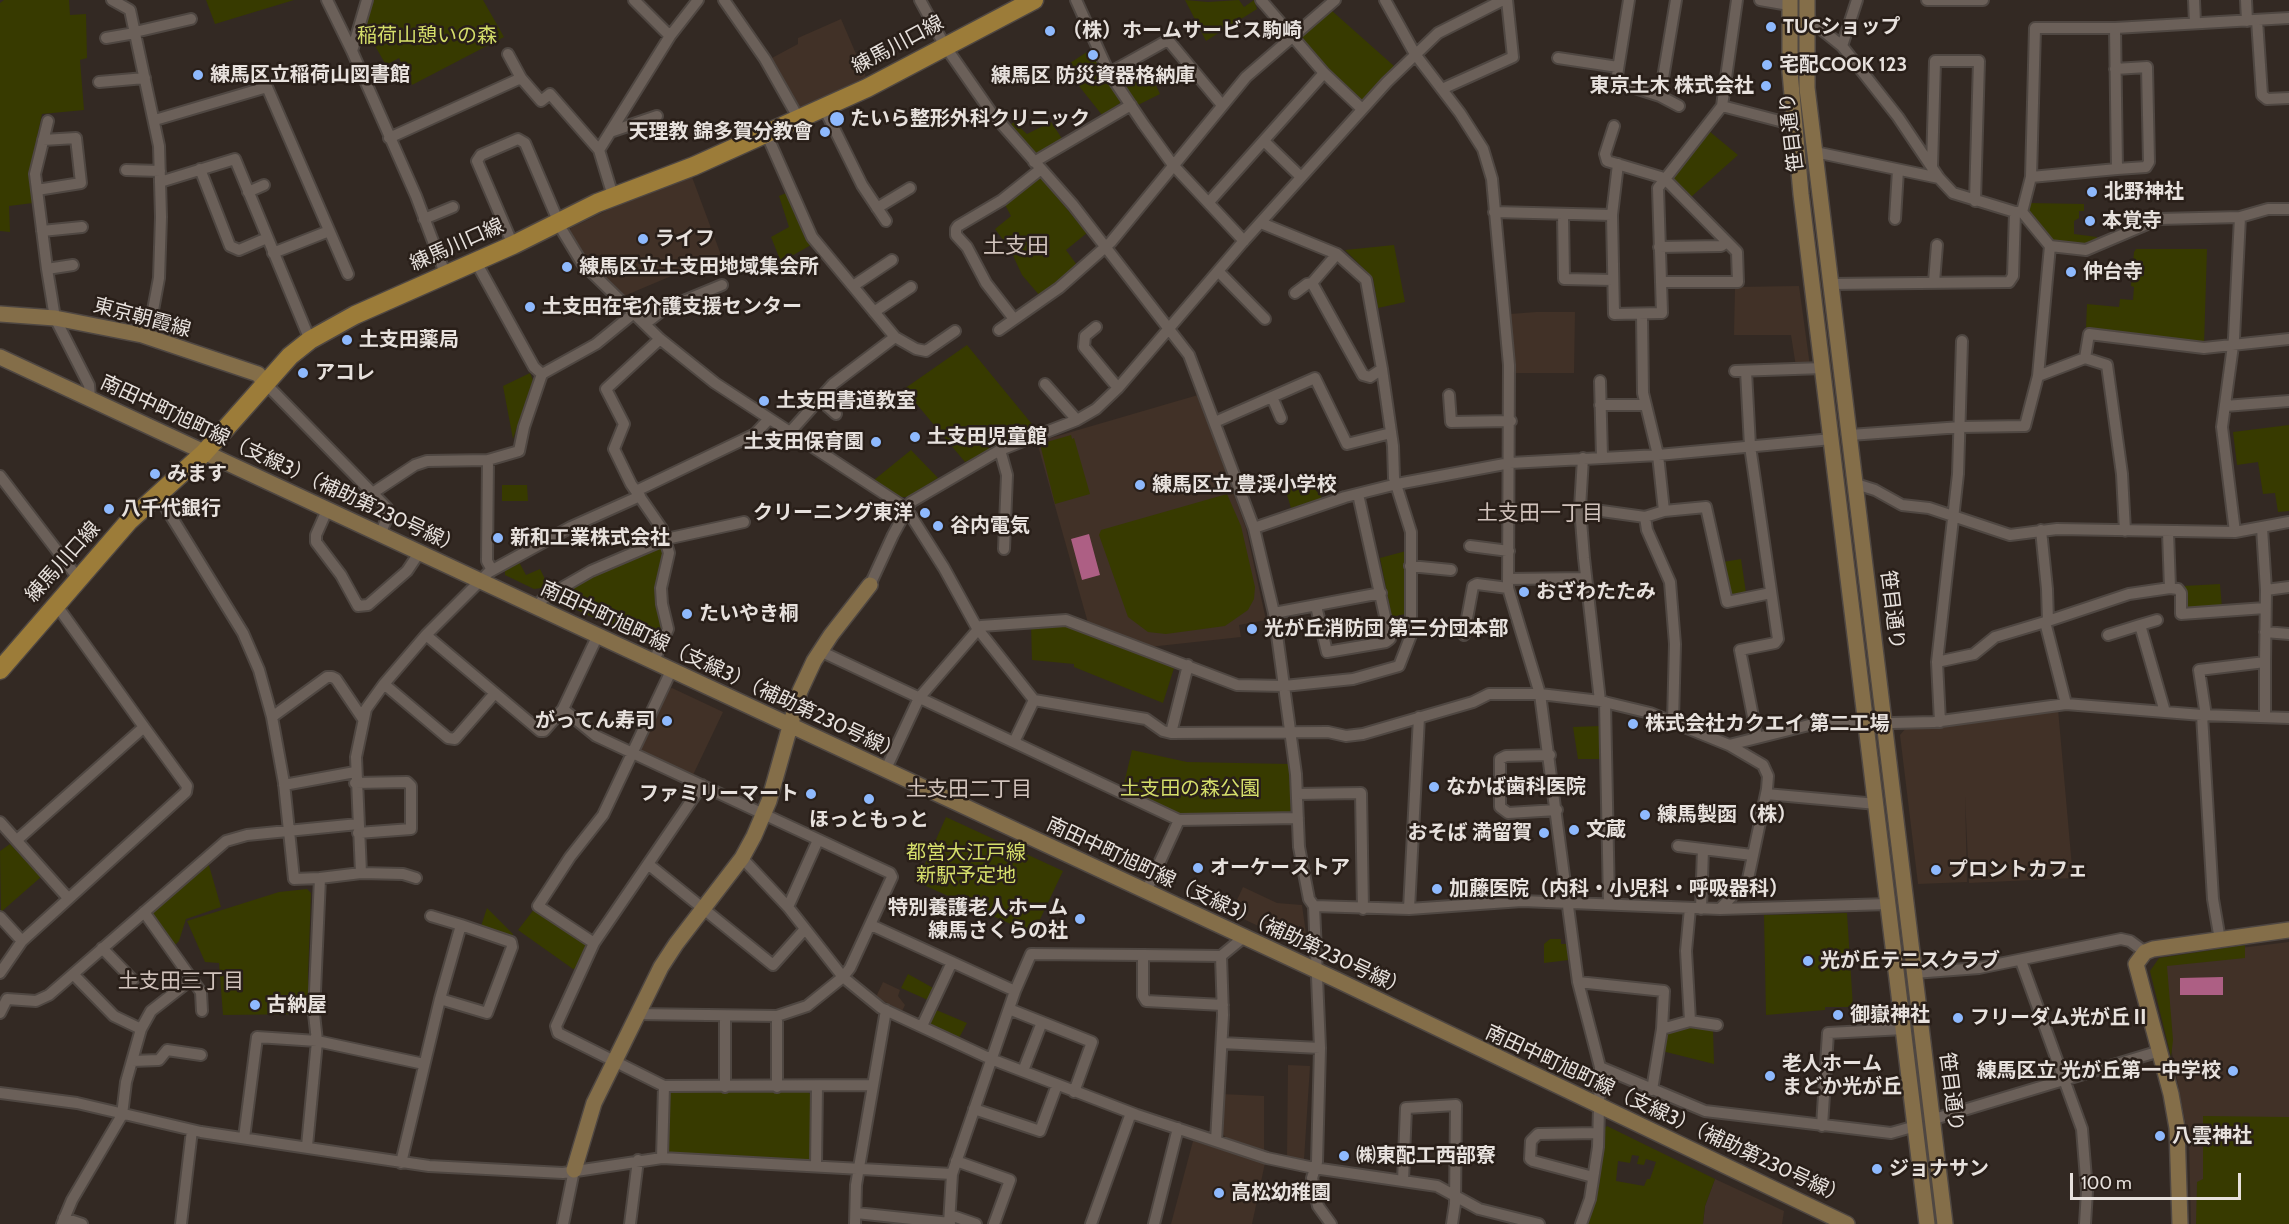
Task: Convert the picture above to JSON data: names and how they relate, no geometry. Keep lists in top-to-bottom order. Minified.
{"streets":{"main road":["練馬川口線","笹目通り","東京朝霞線","南田中町旭町線（支線3）（補助第230号線）"]},"crossings":[["練馬川口線","東京朝霞線"],["練馬川口線","南田中町旭町線（支線3）（補助第230号線）"]],"districts":["土支田","土支田一丁目","土支田二丁目","土支田三丁目"],"parks":["稲荷山憩いの森","土支田の森公園","都営大江戸線 新駅予定地"],"places":["TUCショップ","（株）ホームサービス駒崎","練馬区 防災資器格納庫","宅配COOK 123","練馬区立稲荷山図書館","東京土木 株式会社","たいら整形外科クリニック","天理教 錦多賀分教會","北野神社","本覚寺","ライフ","練馬区立土支田地域集会所","仲台寺","土支田在宅介護支援センター","土支田薬局","アコレ","土支田書道教室","土支田児童館","土支田保育園","みます","練馬区立 豊渓小学校","八千代銀行","クリーニング東洋","谷内電気","新和工業株式会社","おざわたたみ","たいやき桐","光が丘消防団 第三分団本部","がってん寿司","株式会社カクエイ 第二工場","なかば歯科医院","ファミリーマート","ほっともっと","練馬製函（株）","文蔵","おそば 満留賀","オーケーストア","プロントカフェ","加藤医院（内科・小児科・呼吸器科）","特別養護老人ホーム 練馬さくらの社","光が丘テニスクラブ","古納屋","御嶽神社","フリーダム光が丘Ⅱ","練馬区立 光が丘第一中学校","老人ホーム まどか光が丘","八雲神社","㈱東配工西部寮","ジョナサン","高松幼稚園"],"scale_bar":"100 m"}
